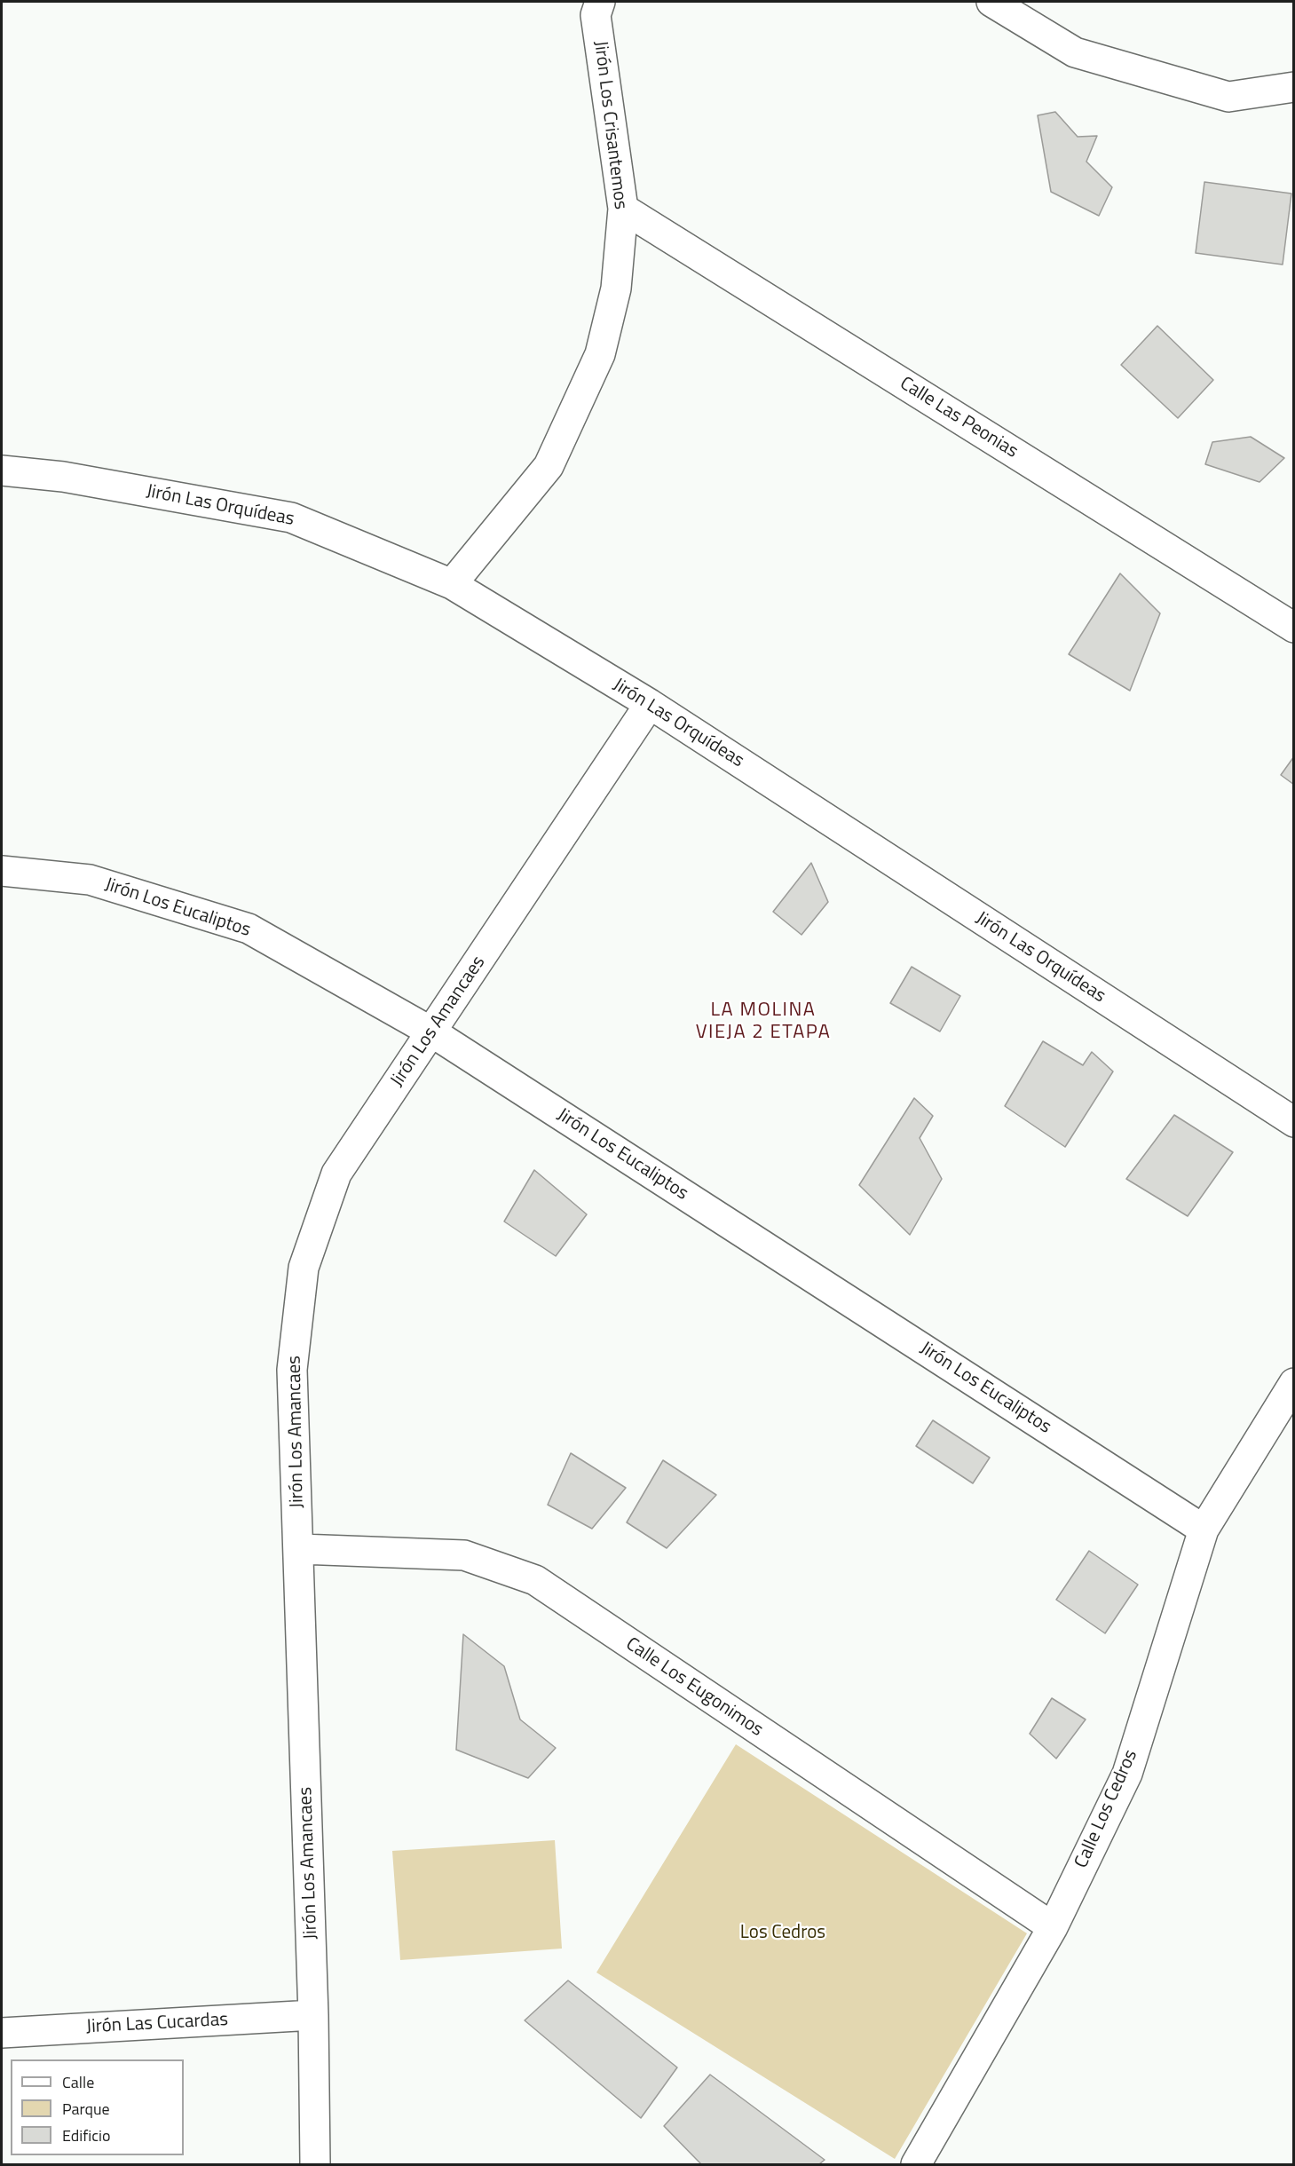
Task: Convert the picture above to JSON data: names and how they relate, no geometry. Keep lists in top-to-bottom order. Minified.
{"streets":{"street":["Jirón Los Crisantemos","Calle Las Peonias","Jirón Las Orquídeas","Jirón Los Eucaliptos","Jirón Los Amancaes","Calle Los Eugonimos","Calle Los Cedros","Jirón Las Cucardas"]},"crossings":[["Jirón Los Crisantemos","Calle Las Peonias"],["Jirón Los Crisantemos","Jirón Las Orquídeas"],["Jirón Las Orquídeas","Jirón Los Amancaes"],["Jirón Los Eucaliptos","Jirón Los Amancaes"],["Jirón Los Eucaliptos","Calle Los Cedros"],["Jirón Los Amancaes","Calle Los Eugonimos"],["Jirón Los Amancaes","Jirón Las Cucardas"],["Calle Los Eugonimos","Calle Los Cedros"]],"districts":["LA MOLINA VIEJA 2 ETAPA"],"parks":["Los Cedros"],"legend":["Calle","Parque","Edificio"]}
